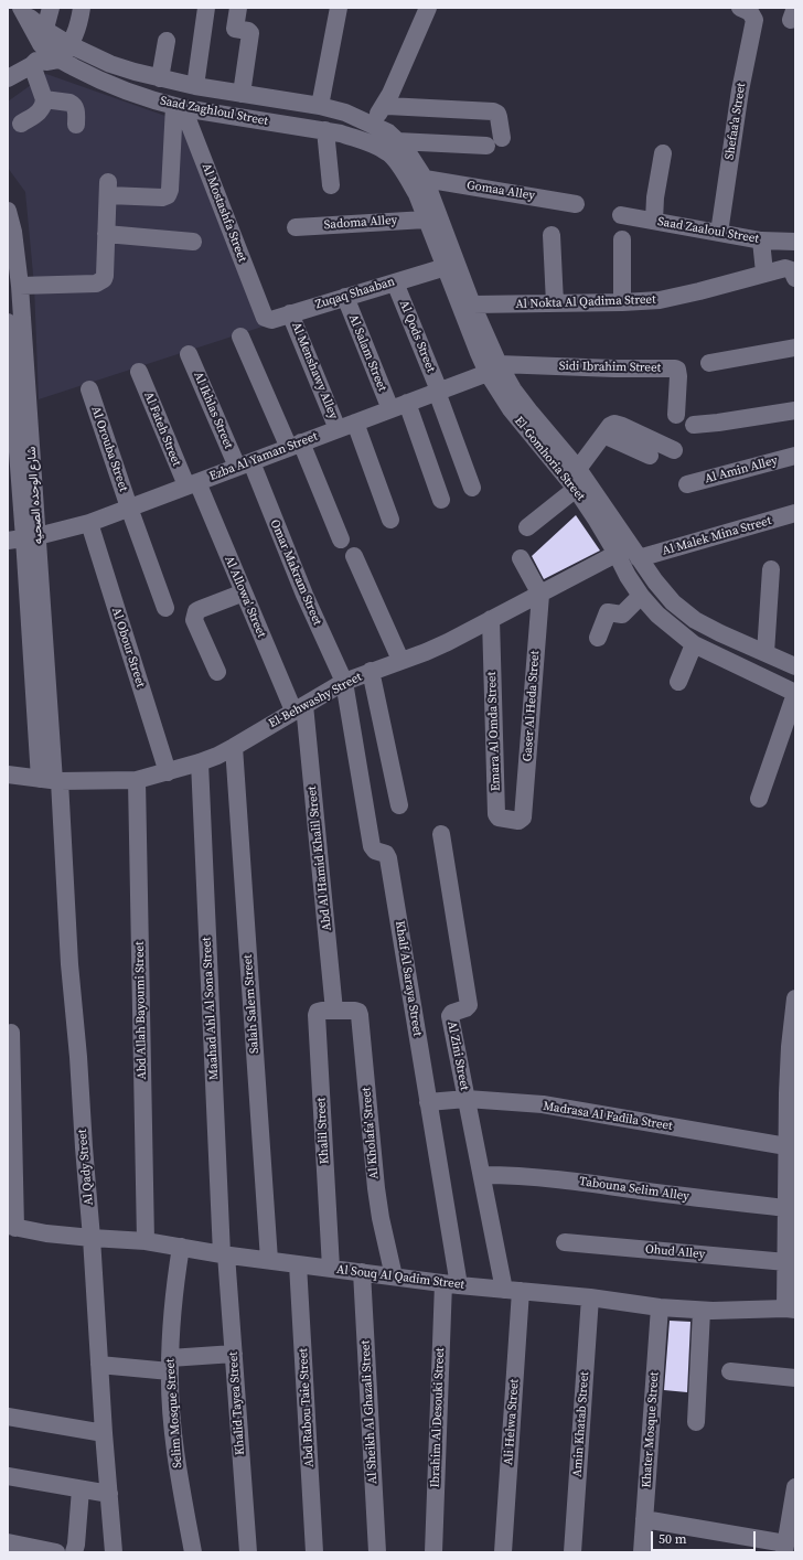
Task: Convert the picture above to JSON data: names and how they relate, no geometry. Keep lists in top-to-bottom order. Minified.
{"streets":{"street":["Saad Zaghloul Street","Shefaa'a Street","Gomaa Alley","Al Mostashfa Street","Sadoma Alley","Saad Zaaloul Street","Zuqaq Shaaban","Al Nokta Al Qadima Street","Al Qods Street","Al Salam Street","Sidi Ibrahim Street","Al Menshawy Alley","Al Ikhlas Street","Al Fateh Street","Al Orouba Street","Ezba Al Yaman Street","El-Gomhoria Street","Al Amin Alley","شارع الوحده الصحيه","Al Malek Mina Street","Omar Makram Street","Al Allowa' Street","Al Obour Street","El-Behwashy Street","Gaser Al Heda Street","Emara Al Omda Street","Abd Al Hamid Khalil Street","Khalf Al Saraya Street","Salah Salem Street","Maahad Ahl Al Sona Street","Abd Allah Bayoumi Street","Al Zini Street","Madrasa Al Fadila Street","Khalil Street","Al Kholafa' Street","Al Qady Street","Tabouna Selim Alley","Ohud Alley","Al Souq Al Qadim Street","Khalid Tayea Street","Abd Rabou Taie Street","Al Sheikh Al Ghazali Street","Selim Mosque Street","Ibrahim Al Desouki Street","Ali Helwa Street","Amin Khatab Street","Khater Mosque Street"]},"crossings":[["Saad Zaghloul Street","Al Mostashfa Street"],["Saad Zaghloul Street","El-Gomhoria Street"],["Shefaa'a Street","Saad Zaaloul Street"],["Gomaa Alley","El-Gomhoria Street"],["Al Mostashfa Street","Zuqaq Shaaban"],["Sadoma Alley","El-Gomhoria Street"],["Zuqaq Shaaban","Al Qods Street"],["Zuqaq Shaaban","Al Salam Street"],["Zuqaq Shaaban","Al Menshawy Alley"],["Zuqaq Shaaban","El-Gomhoria Street"],["Al Nokta Al Qadima Street","El-Gomhoria Street"],["Al Qods Street","Ezba Al Yaman Street"],["Al Salam Street","Ezba Al Yaman Street"],["Sidi Ibrahim Street","Ezba Al Yaman Street"],["Sidi Ibrahim Street","El-Gomhoria Street"],["Al Menshawy Alley","Ezba Al Yaman Street"],["Al Ikhlas Street","Ezba Al Yaman Street"],["Al Ikhlas Street","Omar Makram Street"],["Al Fateh Street","Ezba Al Yaman Street"],["Al Fateh Street","Al Allowa' Street"],["Al Orouba Street","Ezba Al Yaman Street"],["Ezba Al Yaman Street","El-Gomhoria Street"],["Ezba Al Yaman Street","شارع الوحده الصحيه"],["Ezba Al Yaman Street","Omar Makram Street"],["Ezba Al Yaman Street","Al Allowa' Street"],["Ezba Al Yaman Street","Al Obour Street"],["El-Gomhoria Street","Al Malek Mina Street"],["El-Gomhoria Street","El-Behwashy Street"],["شارع الوحده الصحيه","El-Behwashy Street"],["شارع الوحده الصحيه","Al Qady Street"],["Al Malek Mina Street","El-Behwashy Street"],["Omar Makram Street","El-Behwashy Street"],["Omar Makram Street","Khalf Al Saraya Street"],["Al Allowa' Street","El-Behwashy Street"],["Al Allowa' Street","Abd Al Hamid Khalil Street"],["Al Obour Street","El-Behwashy Street"],["El-Behwashy Street","Gaser Al Heda Street"],["El-Behwashy Street","Emara Al Omda Street"],["El-Behwashy Street","Abd Al Hamid Khalil Street"],["El-Behwashy Street","Khalf Al Saraya Street"],["El-Behwashy Street","Salah Salem Street"],["El-Behwashy Street","Maahad Ahl Al Sona Street"],["El-Behwashy Street","Abd Allah Bayoumi Street"],["El-Behwashy Street","Al Qady Street"],["Gaser Al Heda Street","Emara Al Omda Street"],["Abd Al Hamid Khalil Street","Khalil Street"],["Abd Al Hamid Khalil Street","Al Kholafa' Street"],["Khalf Al Saraya Street","Madrasa Al Fadila Street"],["Khalf Al Saraya Street","Al Souq Al Qadim Street"],["Khalf Al Saraya Street","Ibrahim Al Desouki Street"],["Salah Salem Street","Al Souq Al Qadim Street"],["Maahad Ahl Al Sona Street","Al Souq Al Qadim Street"],["Maahad Ahl Al Sona Street","Khalid Tayea Street"],["Abd Allah Bayoumi Street","Al Souq Al Qadim Street"],["Al Zini Street","Madrasa Al Fadila Street"],["Al Zini Street","Tabouna Selim Alley"],["Al Zini Street","Al Souq Al Qadim Street"],["Al Zini Street","Ali Helwa Street"],["Khalil Street","Al Kholafa' Street"],["Khalil Street","Al Souq Al Qadim Street"],["Al Kholafa' Street","Al Souq Al Qadim Street"],["Al Qady Street","Al Souq Al Qadim Street"],["Al Souq Al Qadim Street","Khalid Tayea Street"],["Al Souq Al Qadim Street","Abd Rabou Taie Street"],["Al Souq Al Qadim Street","Al Sheikh Al Ghazali Street"],["Al Souq Al Qadim Street","Selim Mosque Street"],["Al Souq Al Qadim Street","Ibrahim Al Desouki Street"],["Al Souq Al Qadim Street","Ali Helwa Street"],["Al Souq Al Qadim Street","Amin Khatab Street"],["Al Souq Al Qadim Street","Khater Mosque Street"]],"scale_bar":"50 m"}
